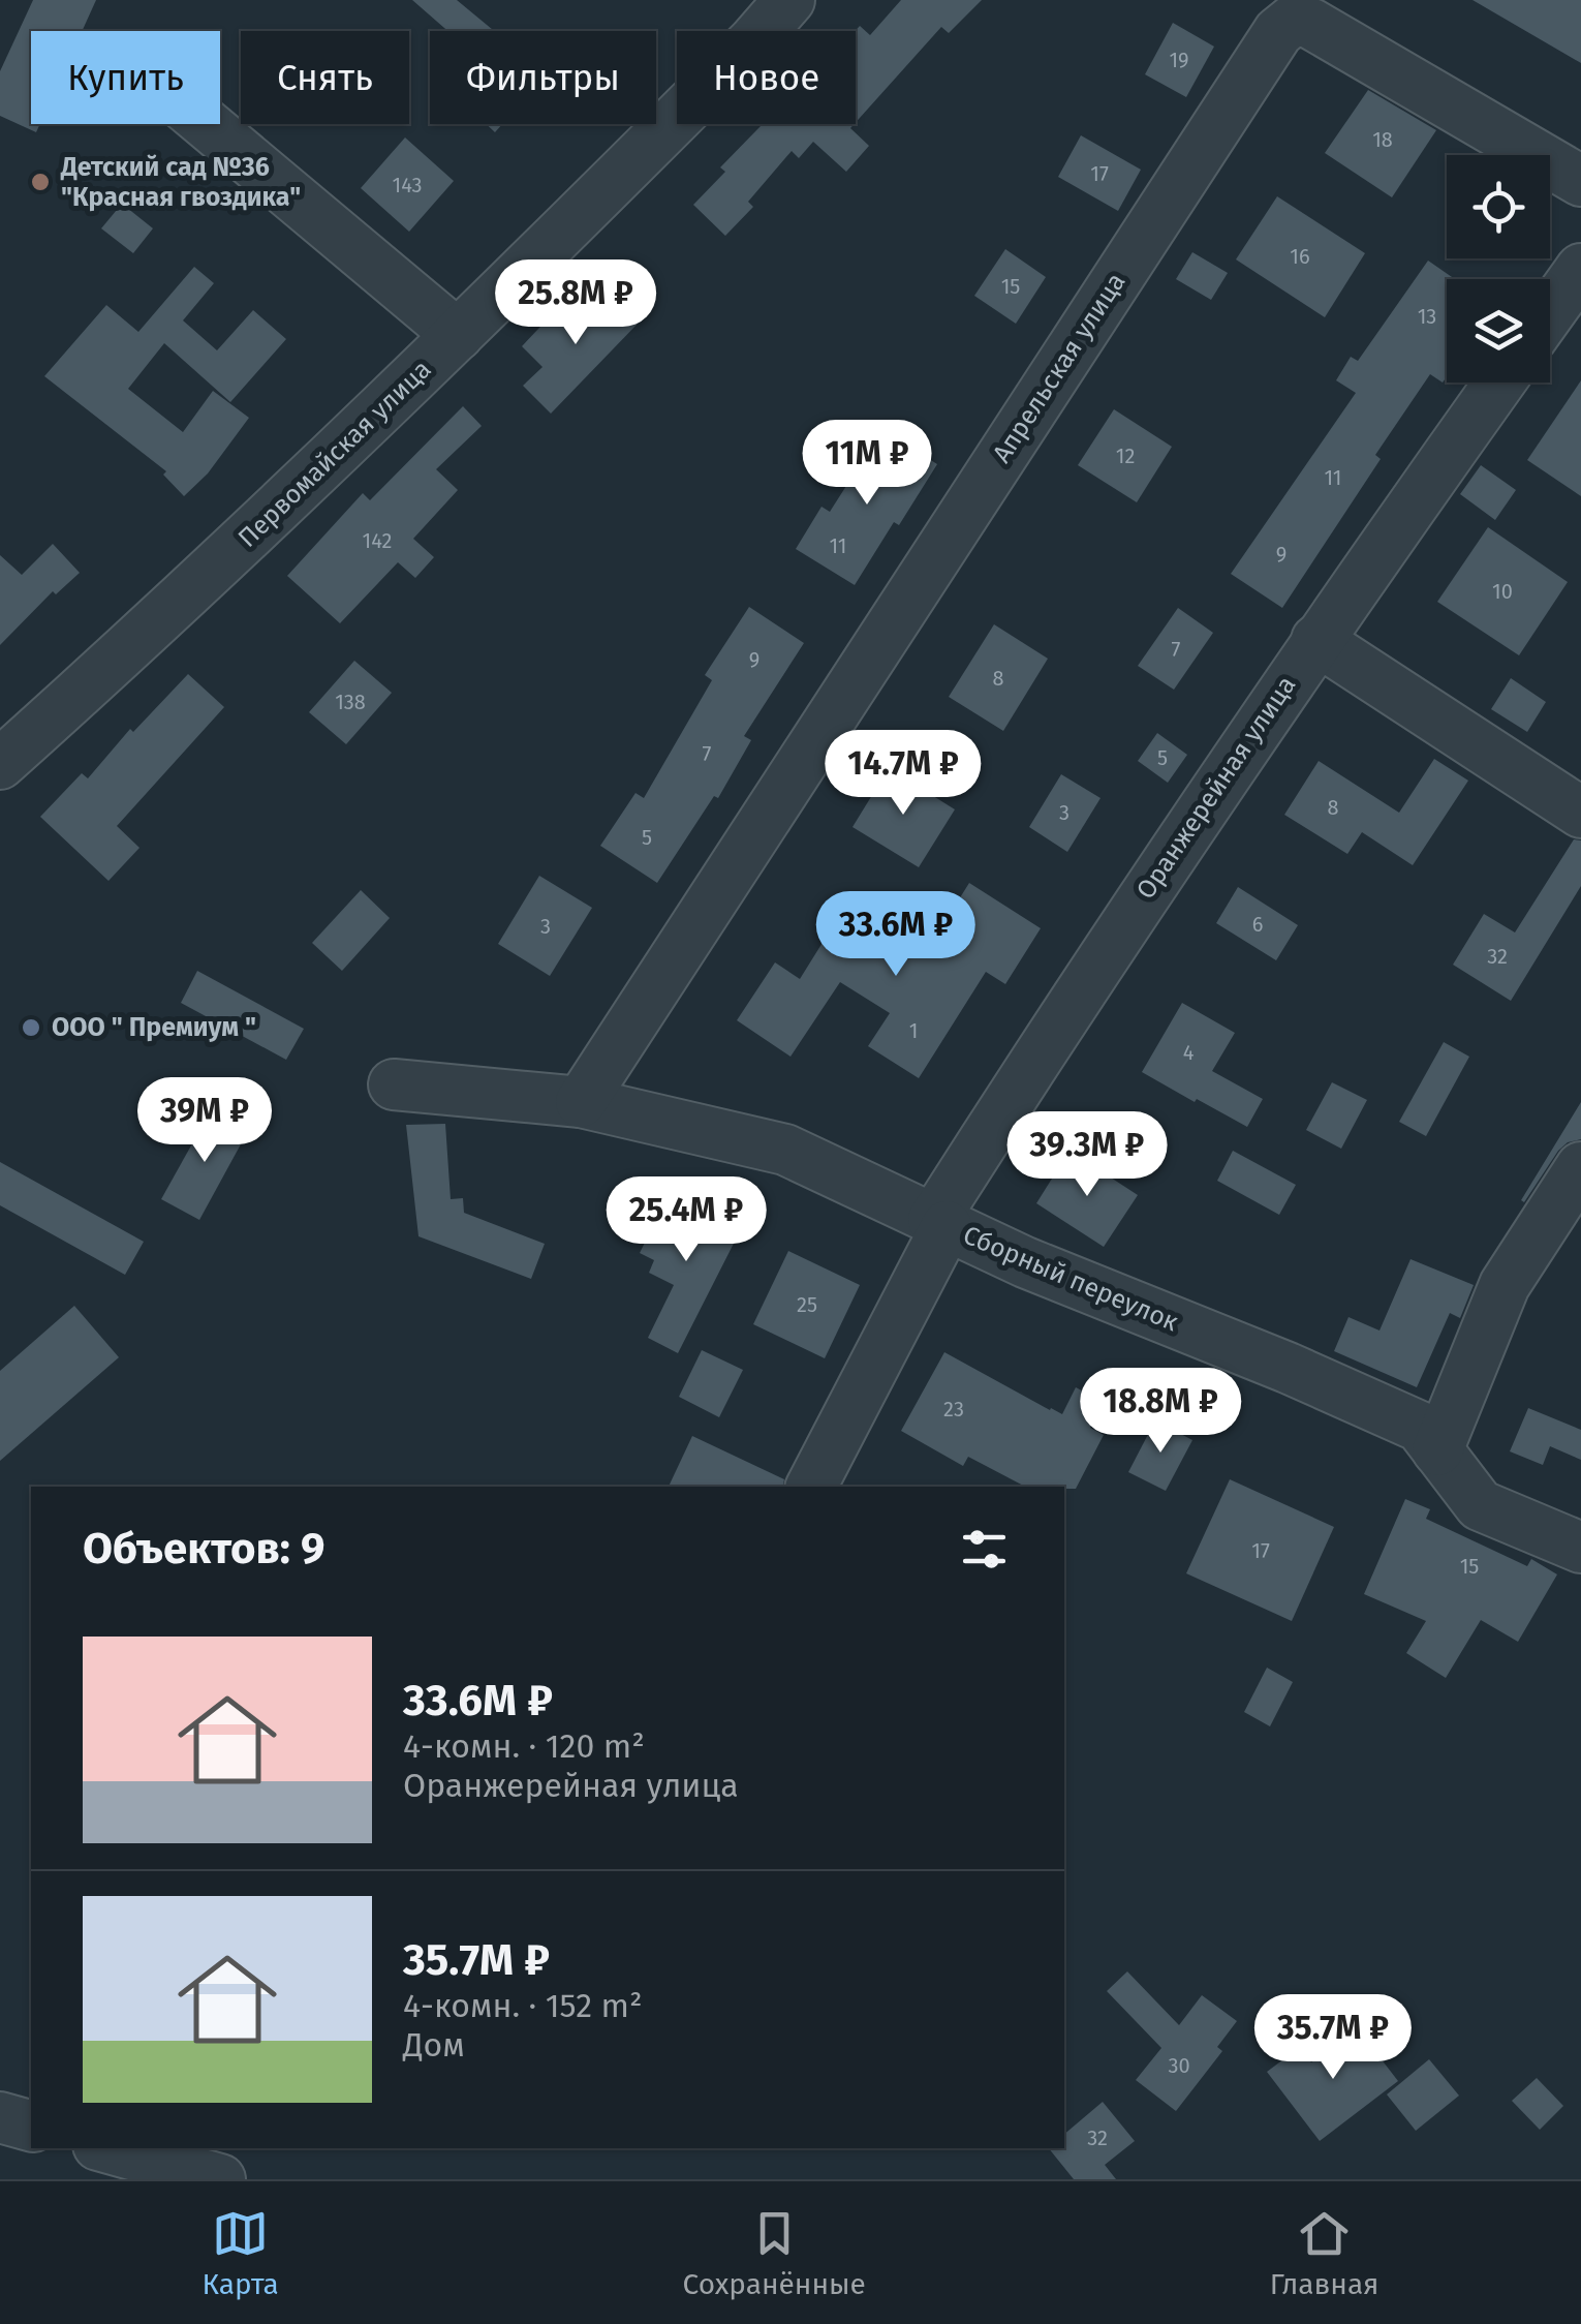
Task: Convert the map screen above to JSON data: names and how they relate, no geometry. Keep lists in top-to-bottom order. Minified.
{"streets":{"street":["Апрельская улица","Первомайская улица","Оранжерейная улица","Сборный переулок"]},"crossings":[["Апрельская улица","Сборный переулок"],["Оранжерейная улица","Сборный переулок"]],"places":["Детский сад №36 \"Красная гвоздика\"","ООО \" Премиум \""],"house_numbers":["19","18","17","143","16","15","13","12","11","142","11","9","10","7","9","8","138","7","5","8","3","5","6","3","32","1","4","25","23","17","15","30","32"],"page":{"chip":["Купить","Снять","Фильтры","Новое"],"price":["25.8M ₽","11M ₽","14.7M ₽","33.6M ₽","39M ₽","39.3M ₽","25.4M ₽","18.8M ₽","35.7M ₽"],"heading":"Объектов: 9","list":[{"name":"33.6M ₽","note":"4-комн. · 120 m² · Оранжерейная улица"},{"name":"35.7M ₽","note":"4-комн. · 152 m² · Дом"}],"tabs":["Карта","Сохранённые","Главная"]}}
